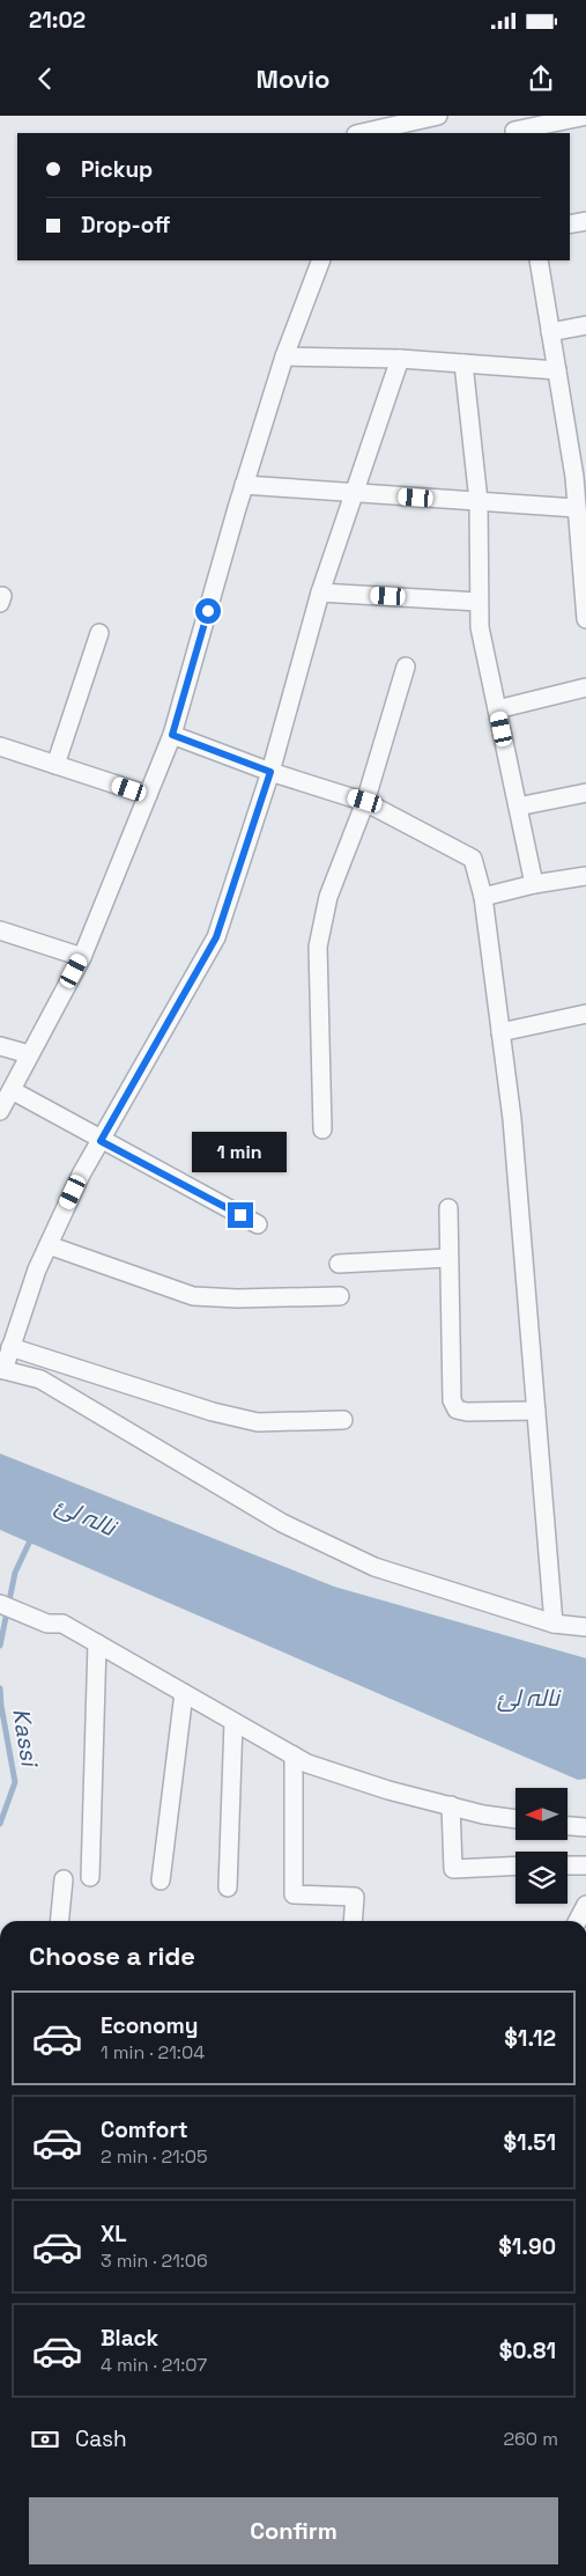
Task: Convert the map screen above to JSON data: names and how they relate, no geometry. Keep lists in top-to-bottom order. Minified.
{"water":["نالہ لئ","Kassi"],"north":"left","page":{"status":"21:02","header":"Movio","banner":["Pickup","Drop-off"],"bubble":"1 min","heading":"Choose a ride","list":[{"name":"Economy","note":"1 min · 21:04","value":"$1.12"},{"name":"Comfort","note":"2 min · 21:05","value":"$1.51"},{"name":"XL","note":"3 min · 21:06","value":"$1.90"},{"name":"Black","note":"4 min · 21:07","value":"$0.81"}],"pay":["Cash","260 m"],"buttons":"Confirm"}}
